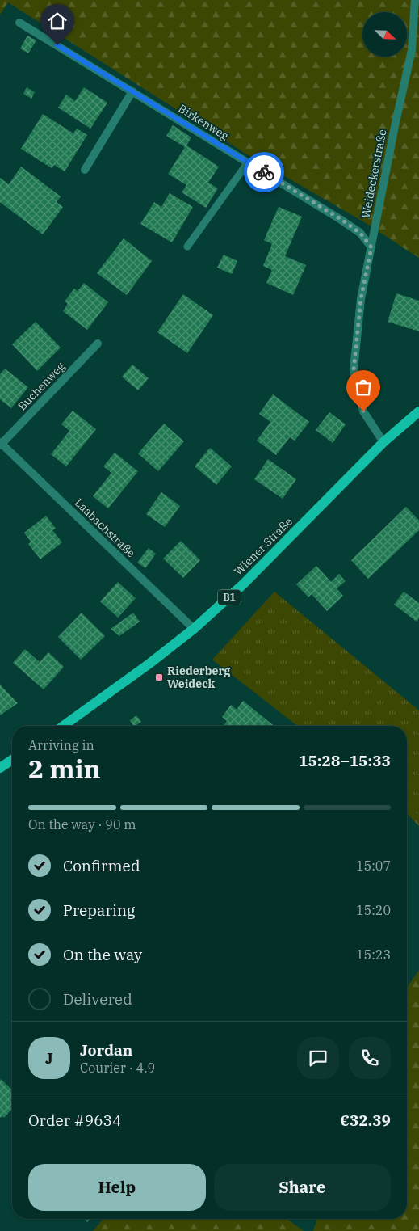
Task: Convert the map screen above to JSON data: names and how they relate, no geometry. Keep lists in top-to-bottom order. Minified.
{"streets":{"main road":["Wiener Straße","B1"],"street":["Birkenweg","Weideckerstraße","Buchenweg","Laabachstraße"]},"crossings":[["Birkenweg","Weideckerstraße"],["Weideckerstraße","Wiener Straße"],["Buchenweg","Laabachstraße"],["Laabachstraße","Wiener Straße"]],"places":{"transit":["Riederberg Weideck"]},"north":"bottom right","page":{"heading":["2 min","Arriving in","15:28–15:33"],"panel":["Jordan","Courier · 4.9","Order #9634","€32.39"],"bar":"On the way · 90 m","list":[["Confirmed","15:07"],["Preparing","15:20"],["On the way","15:23"],"Delivered"],"round":"J","buttons":["Help","Share"]}}
